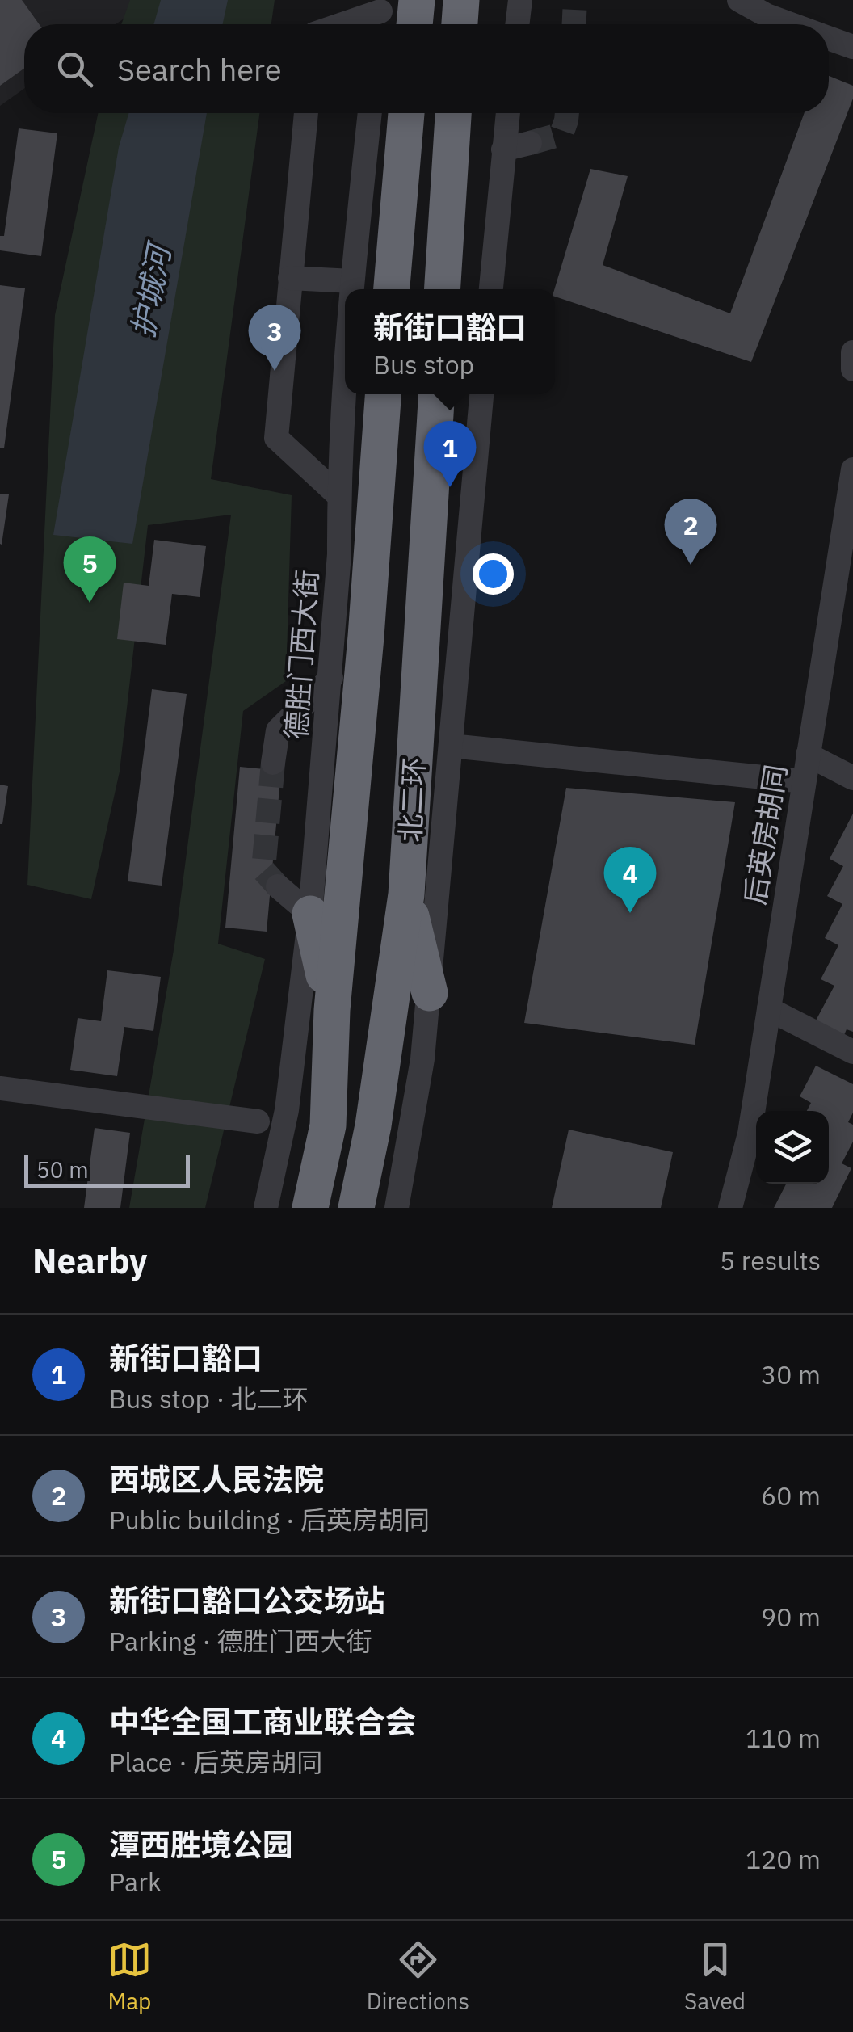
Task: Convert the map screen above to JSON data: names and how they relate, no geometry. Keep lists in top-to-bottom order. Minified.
{"streets":{"highway":["北二环"],"street":["德胜门西大街","后英房胡同"]},"water":["护城河"],"scale_bar":"50 m","page":{"search":"Search here","popup":["新街口豁口","Bus stop"],"pins":["3","1","2","5","4"],"scale":"50 m","heading":["Nearby","5 results"],"list":[{"mark":"1","name":"新街口豁口","note":"Bus stop · 北二环","value":"30 m"},{"mark":"2","name":"西城区人民法院","note":"Public building · 后英房胡同","value":"60 m"},{"mark":"3","name":"新街口豁口公交场站","note":"Parking · 德胜门西大街","value":"90 m"},{"mark":"4","name":"中华全国工商业联合会","note":"Place · 后英房胡同","value":"110 m"},{"mark":"5","name":"潭西胜境公园","note":"Park","value":"120 m"}],"nav":["Map","Directions","Saved"]}}
